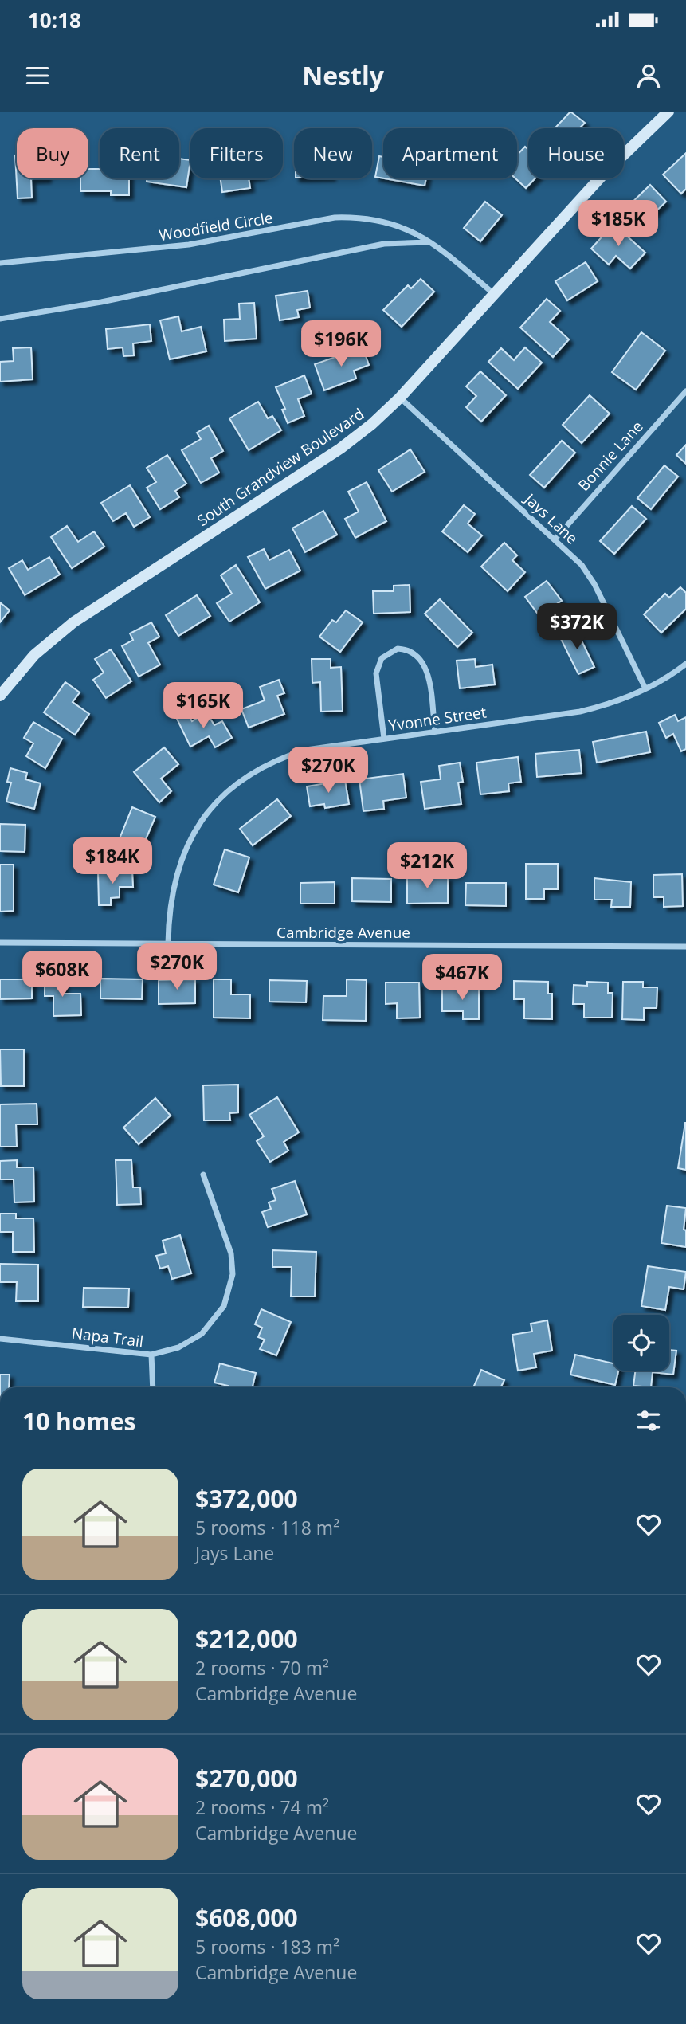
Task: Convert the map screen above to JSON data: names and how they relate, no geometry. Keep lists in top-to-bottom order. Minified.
{"streets":{"street":["Woodfield Circle","Bonnie Lane","South Grandview Boulevard","Jays Lane","Yvonne Street","Cambridge Avenue","Napa Trail"]},"crossings":[["Woodfield Circle","South Grandview Boulevard"],["Bonnie Lane","Jays Lane"],["South Grandview Boulevard","Jays Lane"],["Jays Lane","Yvonne Street"],["Yvonne Street","Cambridge Avenue"]],"page":{"status":"10:18","header":"Nestly","chip":["Buy","Rent","Filters","New","Apartment","House"],"price":["$185K","$196K","$372K","$165K","$270K","$184K","$212K","$270K","$608K","$467K"],"heading":"10 homes","list":[{"name":"$372,000","note":"5 rooms · 118 m² · Jays Lane"},{"name":"$212,000","note":"2 rooms · 70 m² · Cambridge Avenue"},{"name":"$270,000","note":"2 rooms · 74 m² · Cambridge Avenue"},{"name":"$608,000","note":"5 rooms · 183 m² · Cambridge Avenue"}]}}
